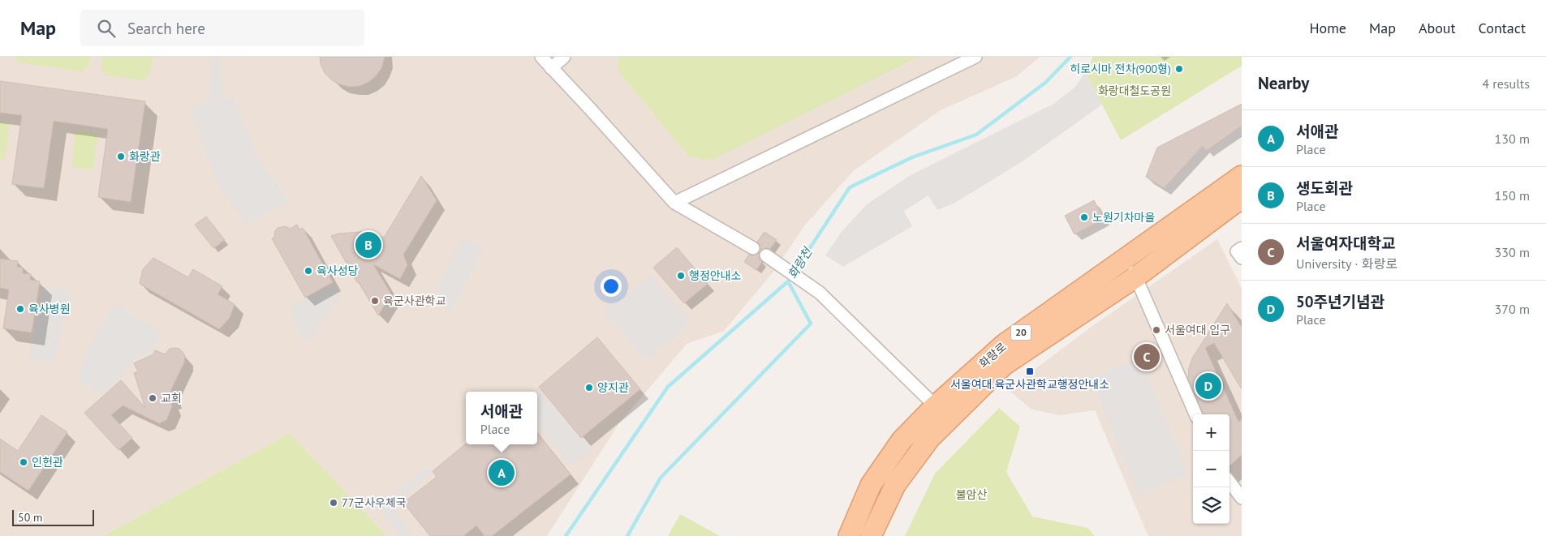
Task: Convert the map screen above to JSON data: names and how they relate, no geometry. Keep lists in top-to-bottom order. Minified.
{"streets":{"main road":["20","화랑로"]},"water":["화랑천"],"parks":["화랑대철도공원","불암산"],"places":{"other":["히로시마 전차(900형)","화랑관","노원기차마을","육사성당","행정안내소","육군사관학교","육사병원","서울여대 입구","양지관","교회","인헌관","77군사우체국"],"transit":["서울여대.육군사관학교행정안내소"]},"scale_bar":"50 m","page":{"header":"Map","search":"Search here","nav":["Home","Map","About","Contact"],"heading":["Nearby","4 results"],"list":[{"mark":"A","name":"서애관","note":"Place","value":"130 m"},{"mark":"B","name":"생도회관","note":"Place","value":"150 m"},{"mark":"C","name":"서울여자대학교","note":"University · 화랑로","value":"330 m"},{"mark":"D","name":"50주년기념관","note":"Place","value":"370 m"}],"pins":["B","C","D","A"],"popup":["서애관","Place"],"map_buttons":["+","−"],"scale":"50 m"}}
